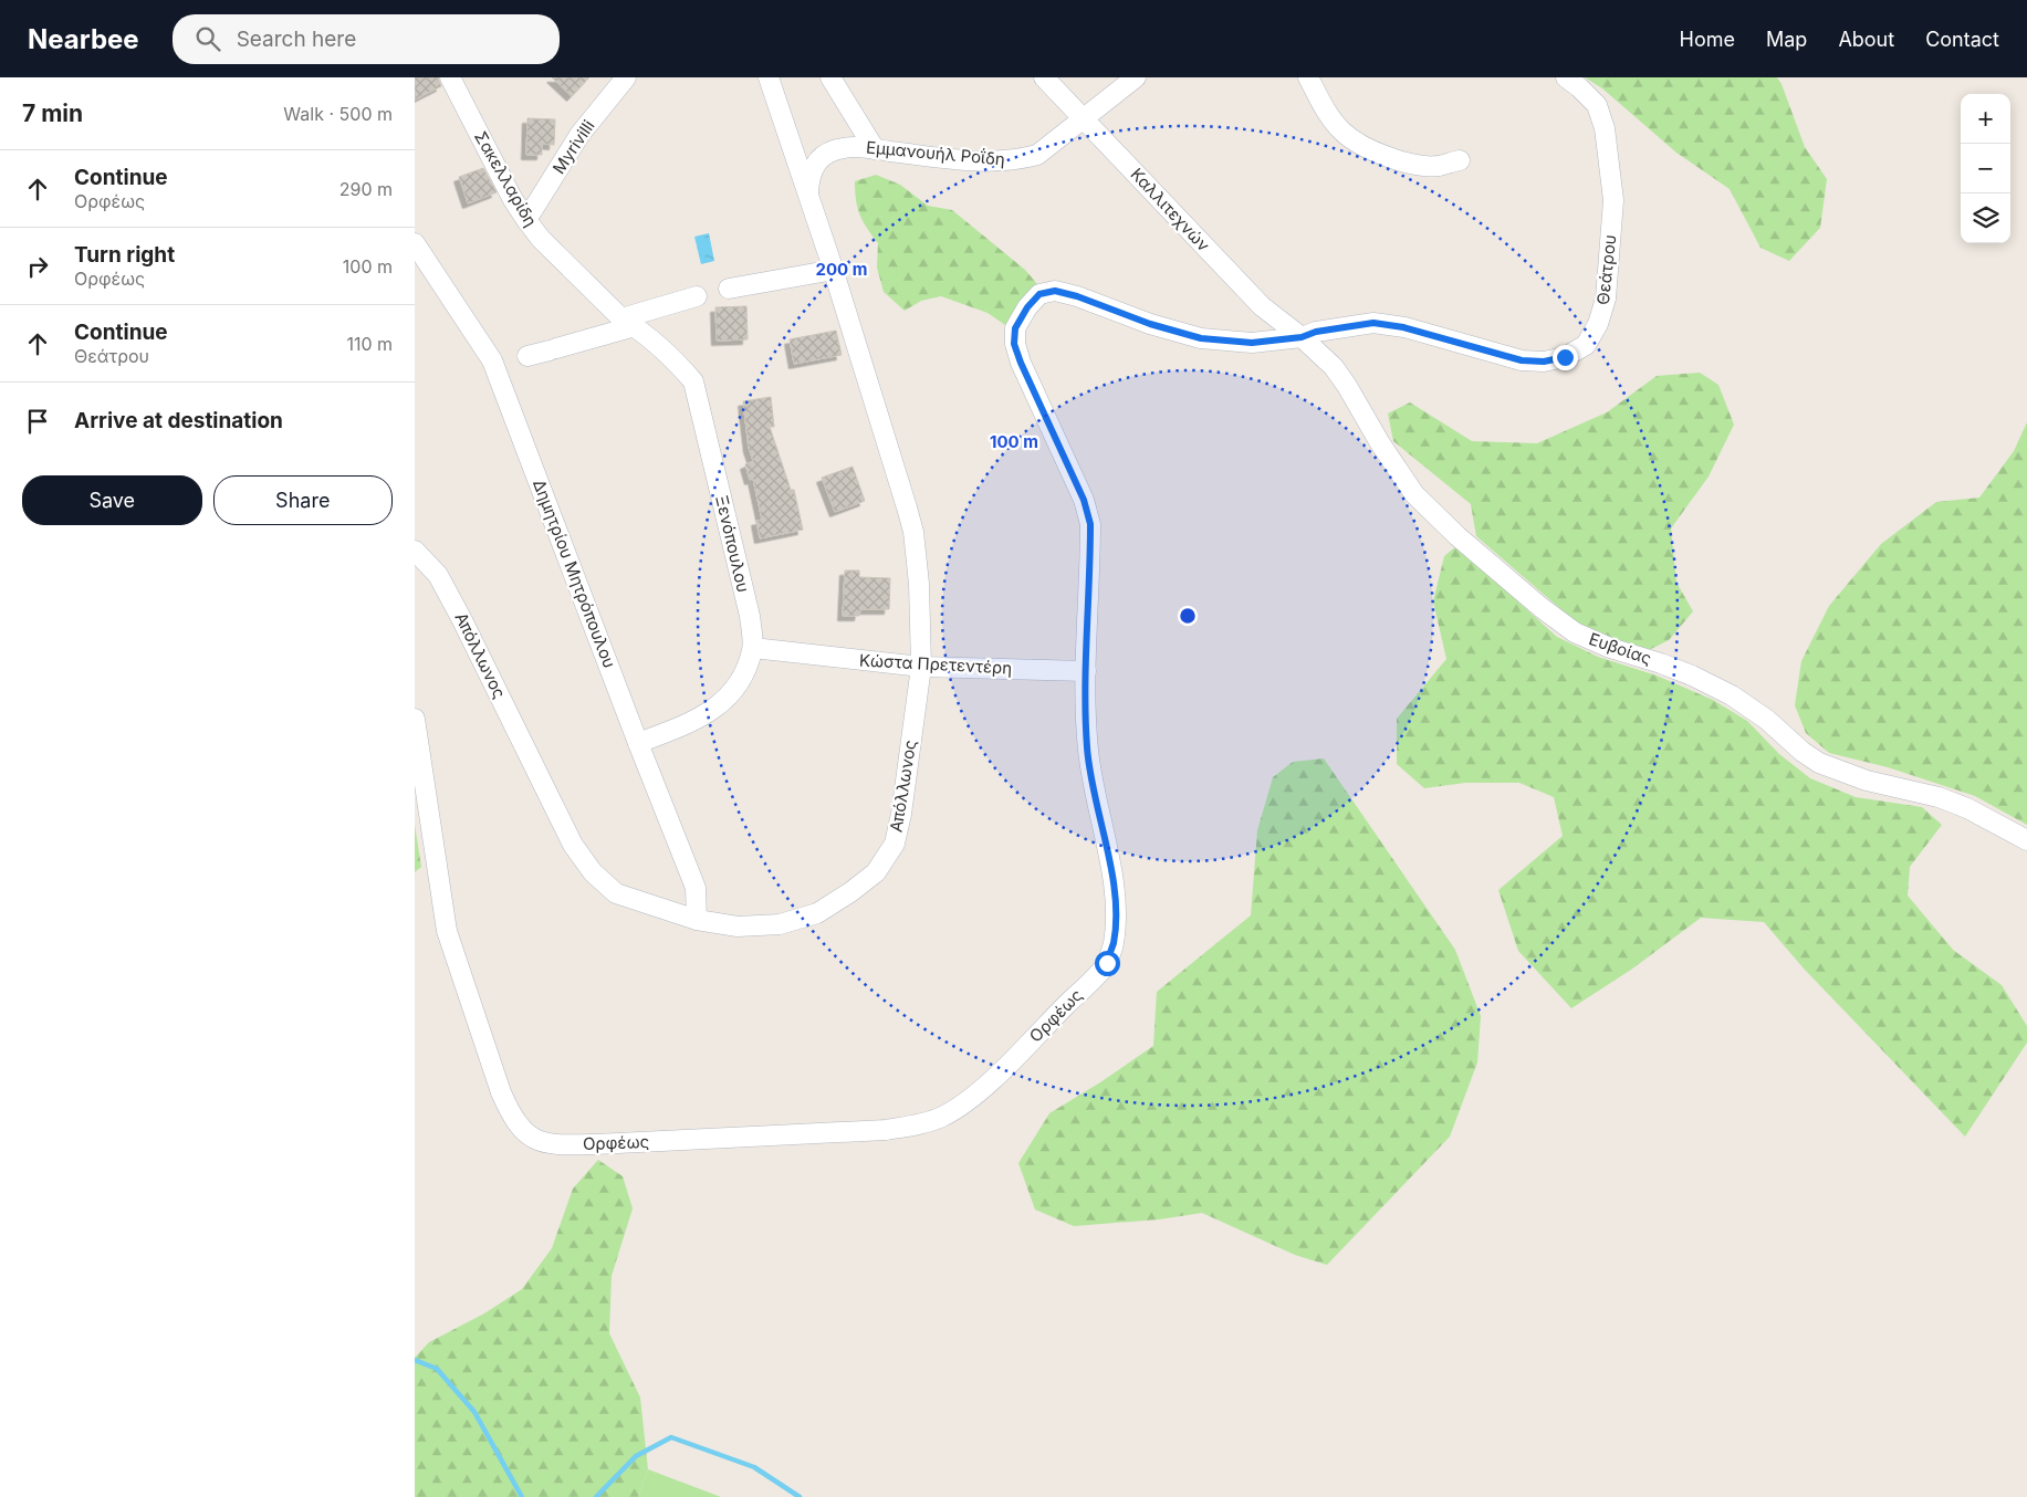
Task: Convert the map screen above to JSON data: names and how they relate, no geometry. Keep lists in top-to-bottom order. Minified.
{"streets":{"street":["Myrivilli","Εμμανουήλ Ροΐδη","Σακελλαρίδη","Καλλιτεχνών","Θεάτρου","Ξενόπουλου","Δημητρίου Μητρόπουλου","Ευβοίας","Απόλλωνος","Κώστα Πρετεντέρη","Ορφέως"]},"crossings":[["Myrivilli","Σακελλαρίδη"],["Εμμανουήλ Ροΐδη","Καλλιτεχνών"],["Εμμανουήλ Ροΐδη","Απόλλωνος"],["Σακελλαρίδη","Ξενόπουλου"],["Καλλιτεχνών","Θεάτρου"],["Καλλιτεχνών","Ευβοίας"],["Καλλιτεχνών","Ορφέως"],["Θεάτρου","Ευβοίας"],["Θεάτρου","Ορφέως"],["Ξενόπουλου","Δημητρίου Μητρόπουλου"],["Ξενόπουλου","Κώστα Πρετεντέρη"],["Δημητρίου Μητρόπουλου","Απόλλωνος"],["Ευβοίας","Ορφέως"],["Απόλλωνος","Κώστα Πρετεντέρη"],["Κώστα Πρετεντέρη","Ορφέως"]],"page":{"header":"Nearbee","search":"Search here","nav":["Home","Map","About","Contact"],"heading":["7 min","Walk · 500 m"],"map_buttons":["+","−"],"list":[["Continue","Ορφέως","290 m"],["Turn right","Ορφέως","100 m"],["Continue","Θεάτρου","110 m"],"Arrive at destination"],"buttons":["Save","Share"]},"rings":["200 m","100 m"]}
